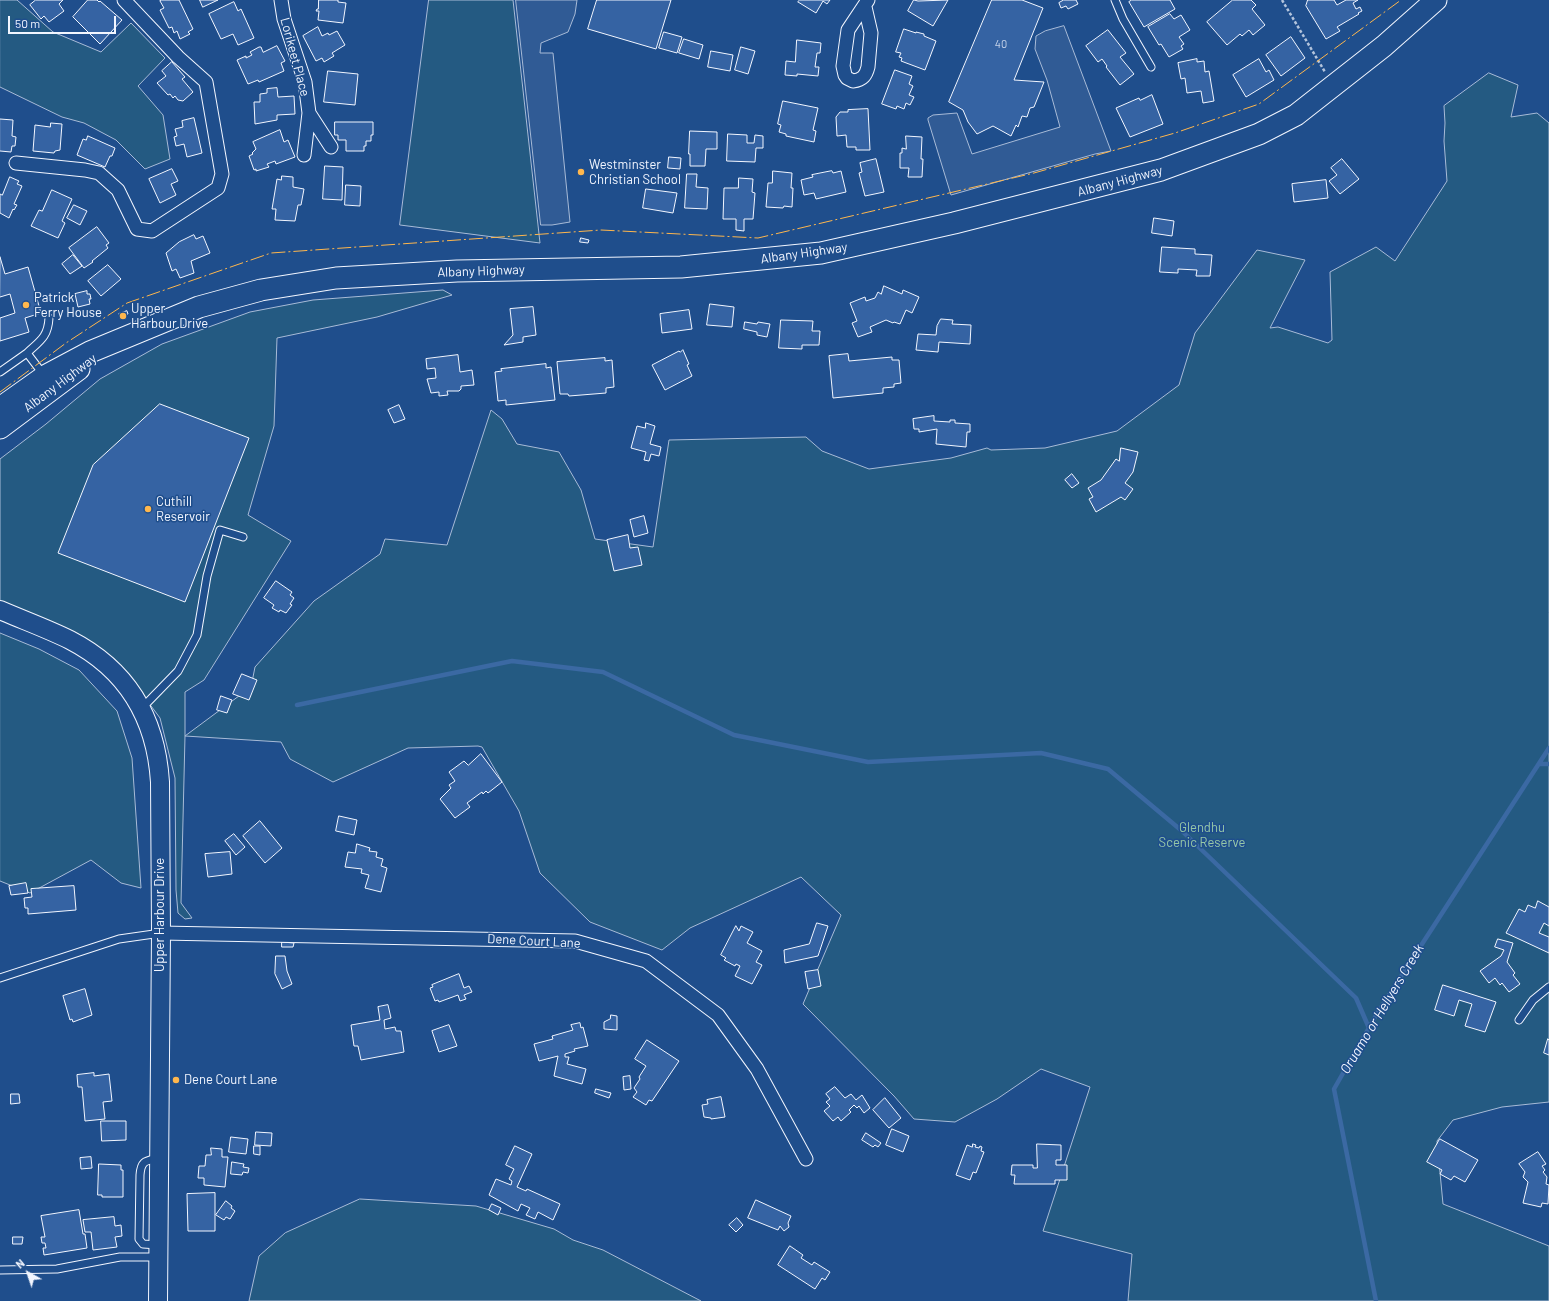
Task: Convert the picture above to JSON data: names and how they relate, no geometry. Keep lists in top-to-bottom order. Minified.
{"streets":{"main road":["Albany Highway","Upper Harbour Drive"],"street":["Lorikeet Place","Dene Court Lane"]},"crossings":[["Upper Harbour Drive","Dene Court Lane"]],"water":["Oruamo or Hellyers Creek"],"parks":["Glendhu Scenic Reserve"],"places":["Westminster Christian School","Patrick Ferry House","Upper Harbour Drive","Cuthill Reservoir","Dene Court Lane"],"house_numbers":["40"],"scale_bar":"50 m","north":"top left"}
